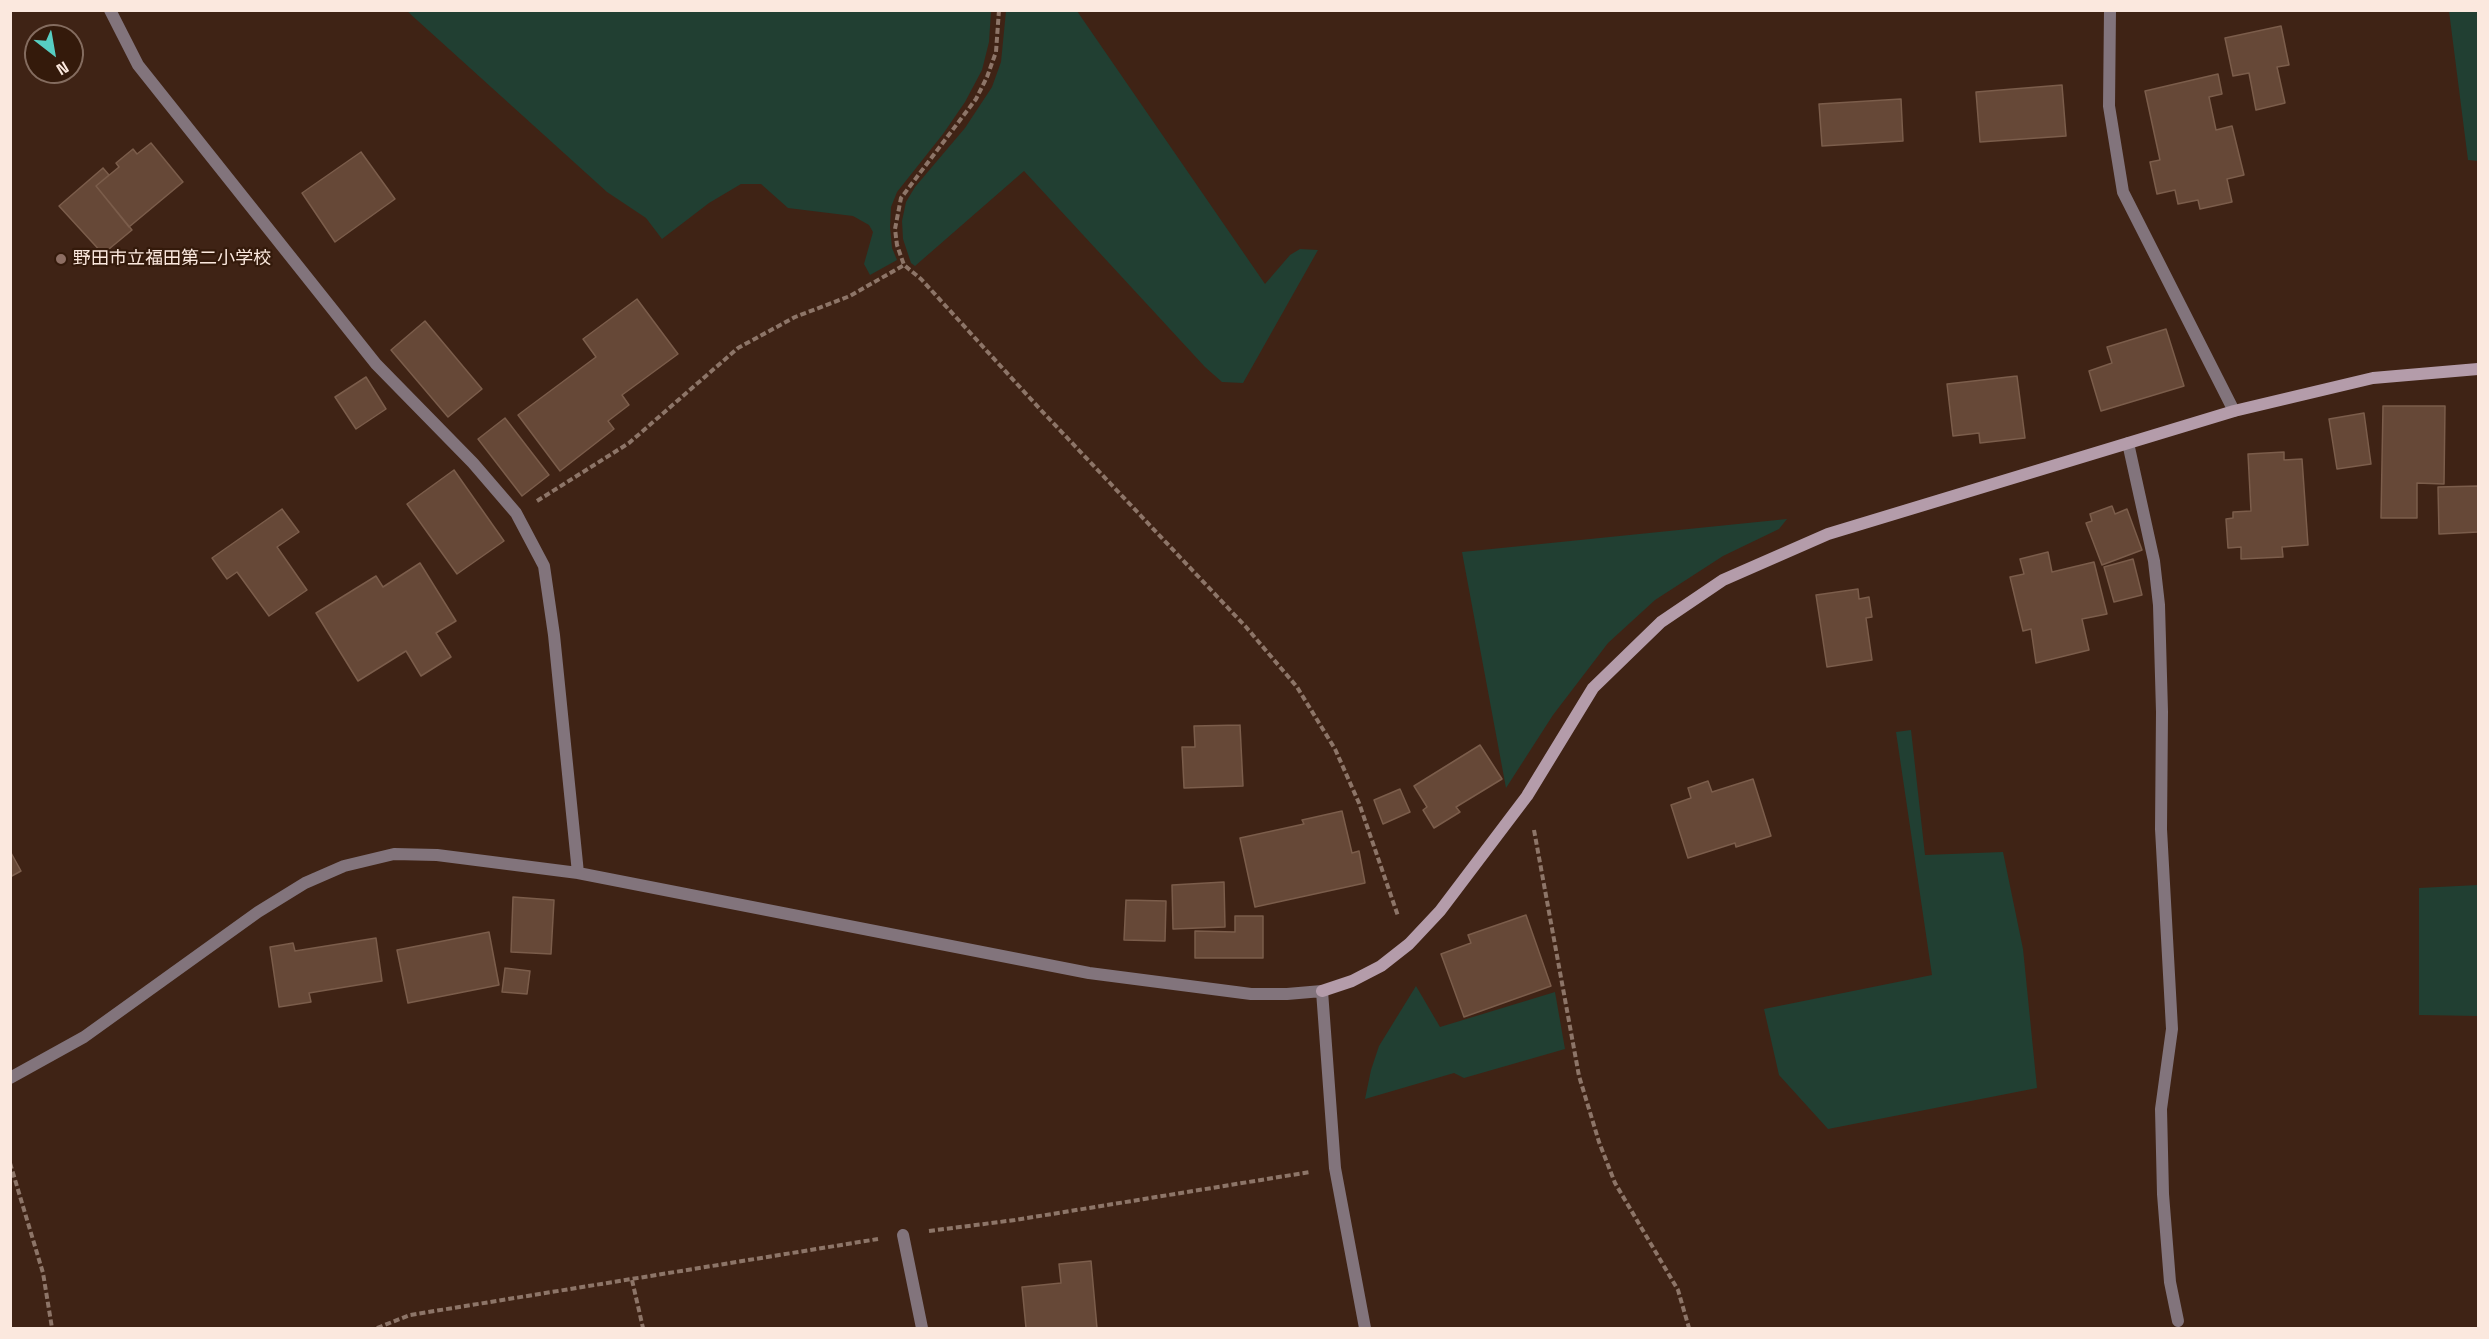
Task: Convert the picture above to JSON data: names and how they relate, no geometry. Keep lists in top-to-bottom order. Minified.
{"places":["野田市立福田第二小学校"],"north":"bottom right"}
